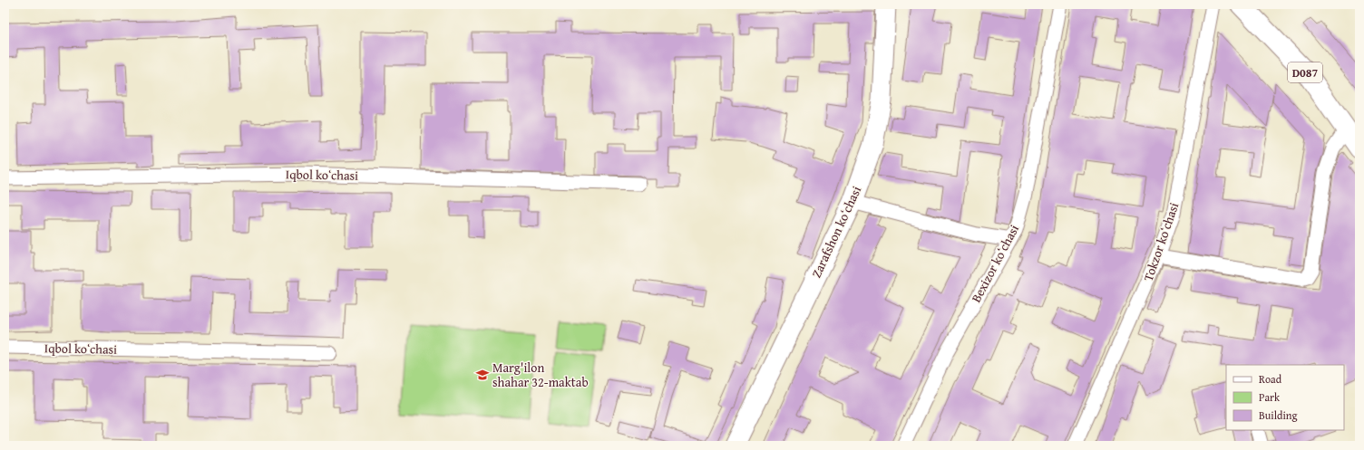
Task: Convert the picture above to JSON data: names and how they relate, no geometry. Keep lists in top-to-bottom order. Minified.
{"streets":{"main road":["D087","Zarafshon koʻchasi"],"street":["Iqbol koʻchasi","Tokzor koʻchasi","Bexizor koʻchasi"]},"places":{"school or university":["Marg'ilon shahar 32-maktab"]},"legend":["Road","Park","Building"]}
